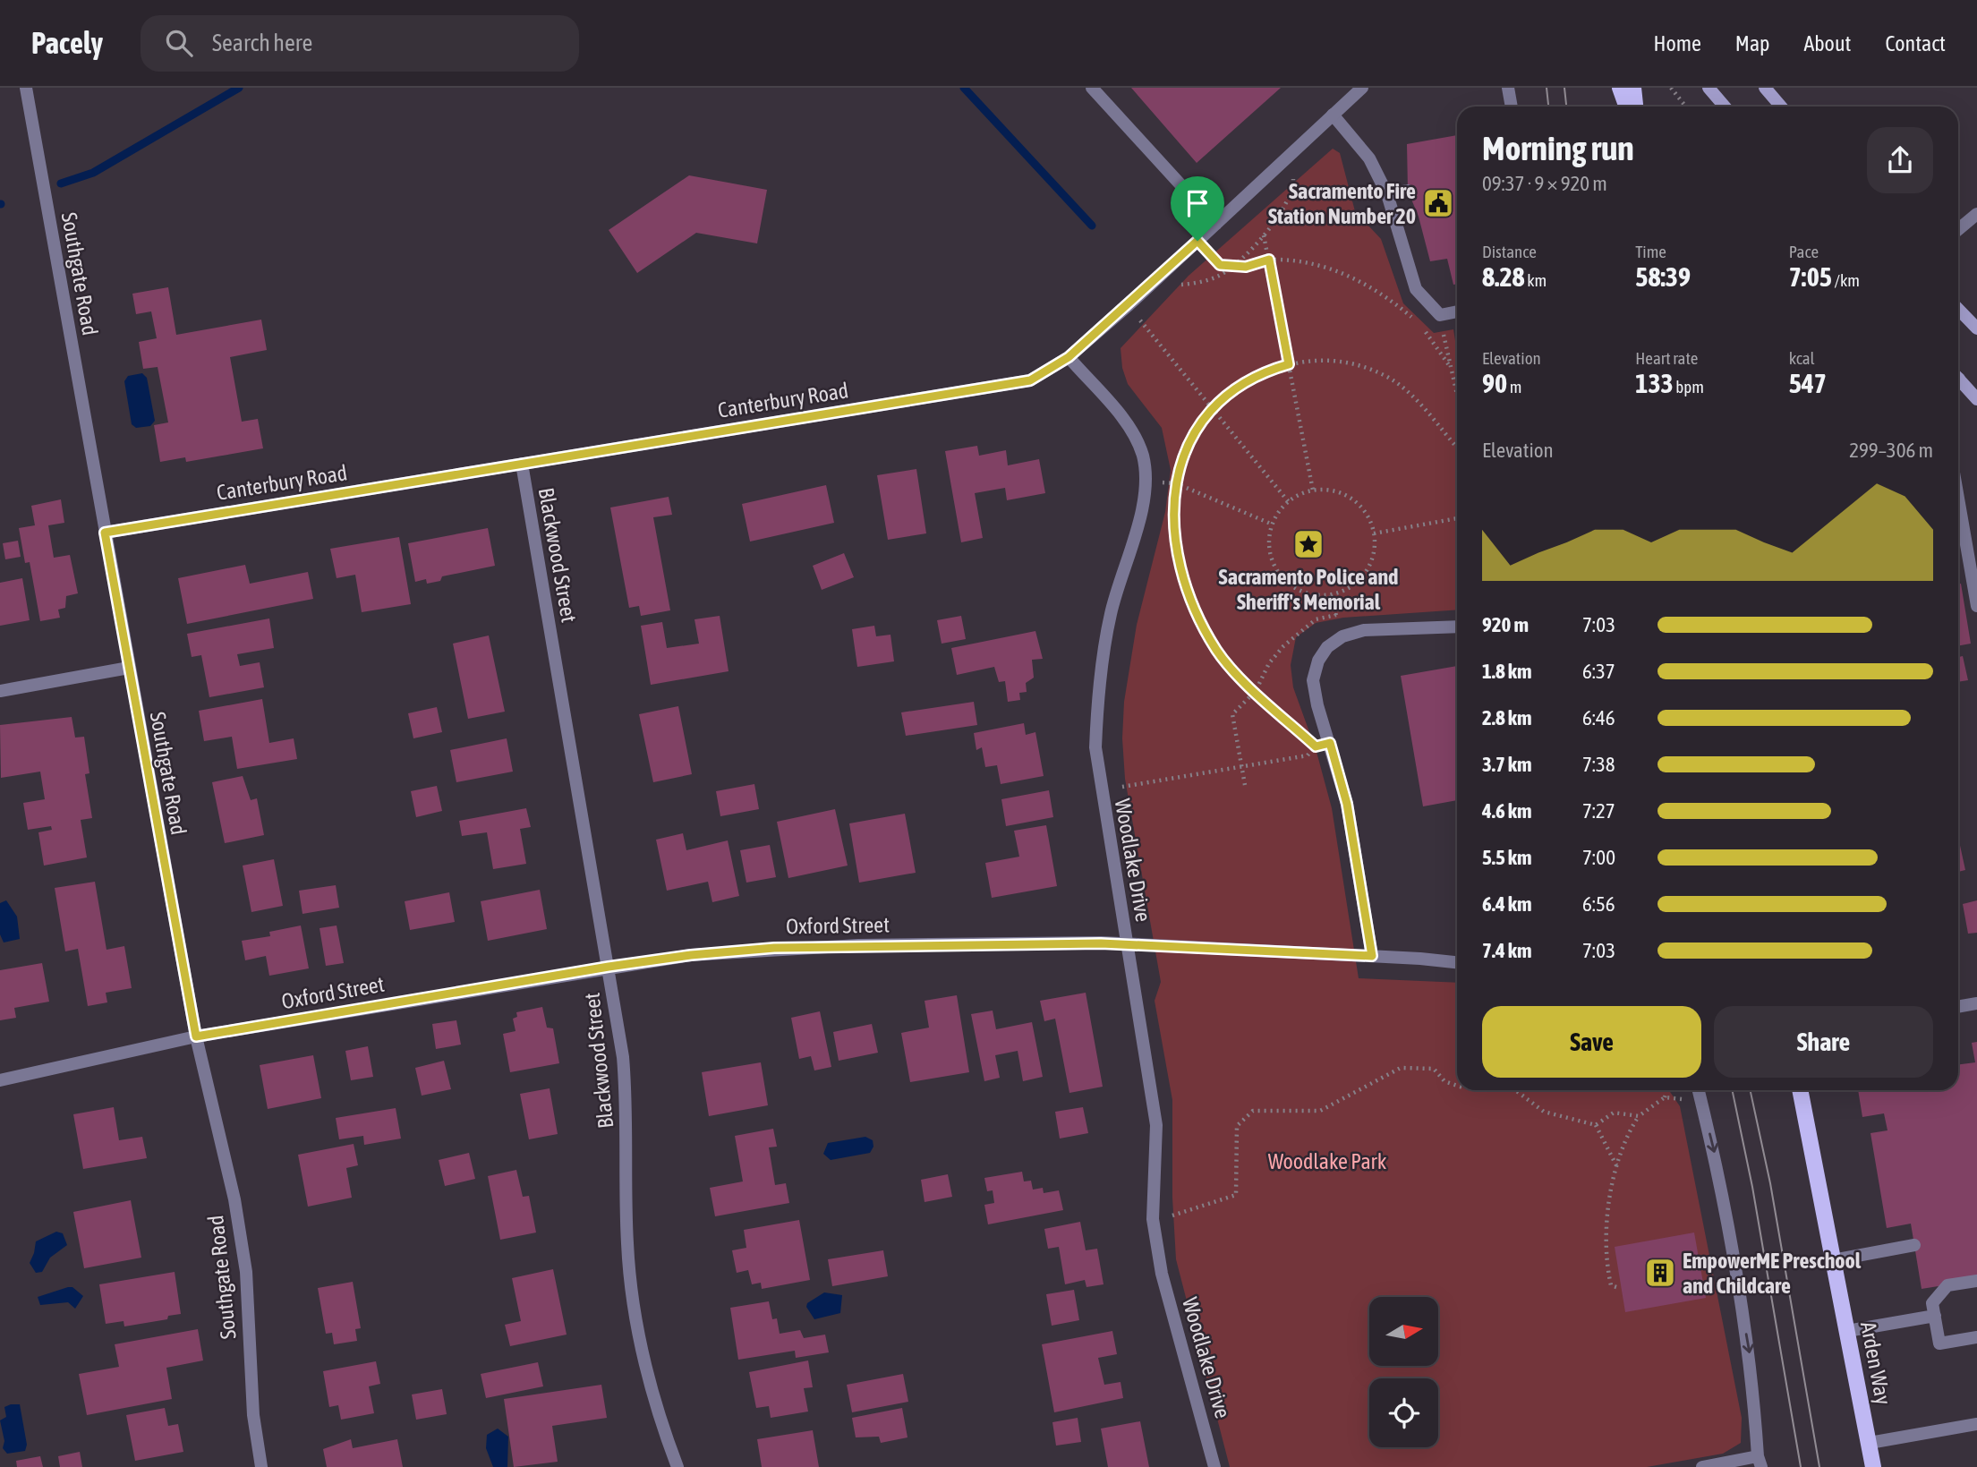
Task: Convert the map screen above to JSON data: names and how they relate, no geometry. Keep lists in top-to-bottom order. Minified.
{"streets":{"main road":["Arden Way"],"street":["Southgate Road","Canterbury Road","Blackwood Street","Woodlake Drive","Oxford Street"]},"crossings":[["Southgate Road","Canterbury Road"],["Southgate Road","Oxford Street"],["Canterbury Road","Blackwood Street"],["Canterbury Road","Woodlake Drive"],["Blackwood Street","Oxford Street"],["Woodlake Drive","Oxford Street"]],"parks":["Woodlake Park"],"places":{"public building":["Sacramento Fire Station Number 20"],"place":["Sacramento Police and Sheriff's Memorial"],"building":["EmpowerME Preschool and Childcare"]},"north":"right","page":{"header":"Pacely","search":"Search here","nav":["Home","Map","About","Contact"],"heading":["Morning run","09:37 · 9 × 920 m"],"stats":[["Distance","8.28 km"],["Time","58:39"],["Pace","7:05 /km"],["Elevation","90 m"],["Heart rate","133 bpm"],["kcal","547"]],"chart":["Elevation","299–306 m"],"list":[{"name":"920 m","note":"7:03"},{"name":"1.8 km","note":"6:37"},{"name":"2.8 km","note":"6:46"},{"name":"3.7 km","note":"7:38"},{"name":"4.6 km","note":"7:27"},{"name":"5.5 km","note":"7:00"},{"name":"6.4 km","note":"6:56"},{"name":"7.4 km","note":"7:03"}],"buttons":["Save","Share"]}}
